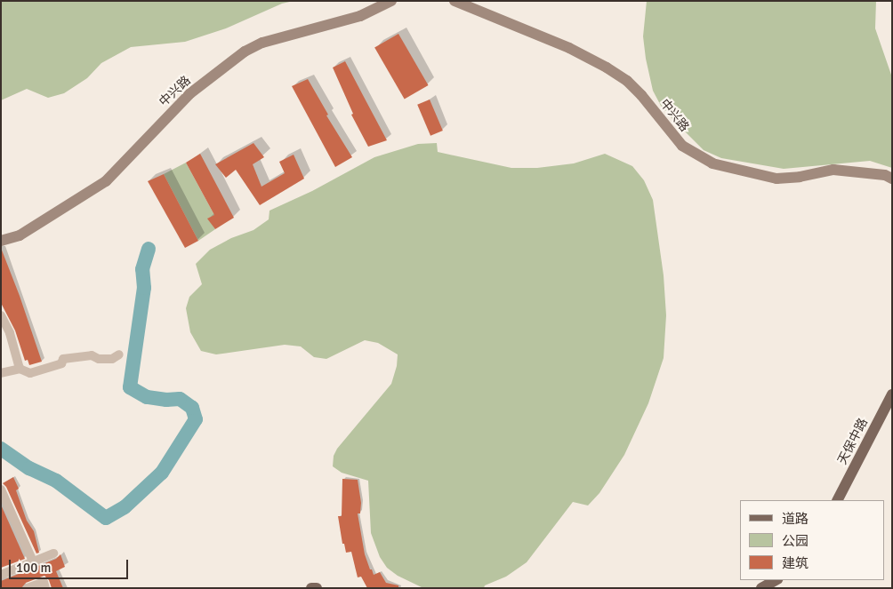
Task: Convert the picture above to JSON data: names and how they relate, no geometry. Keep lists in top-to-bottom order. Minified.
{"streets":{"main road":["中兴路","天保中路"]},"legend":["道路","公园","建筑"],"scale_bar":"100 m"}
